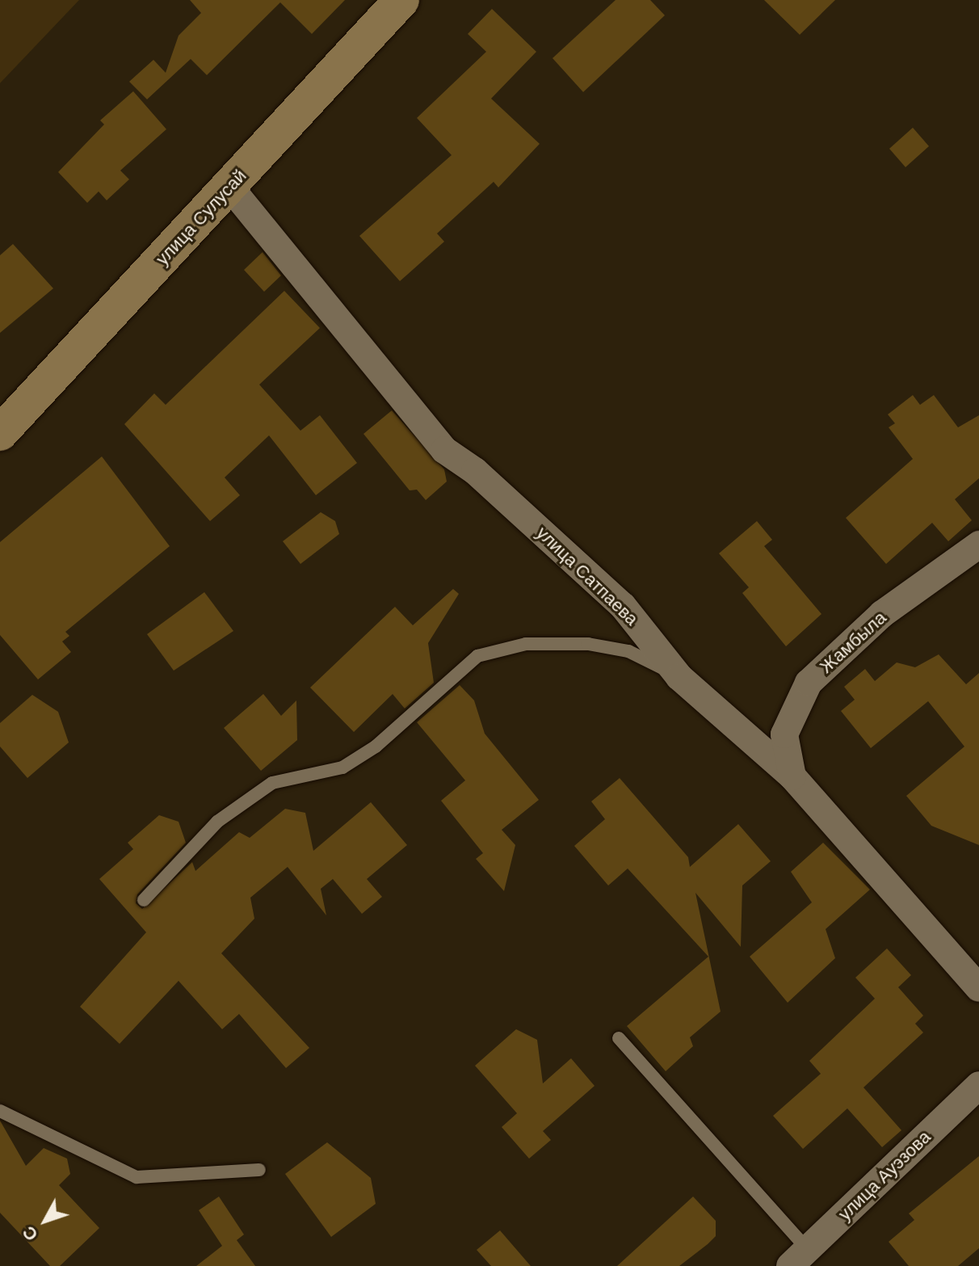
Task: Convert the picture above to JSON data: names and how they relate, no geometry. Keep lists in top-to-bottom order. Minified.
{"streets":{"main road":["улица Сулусай"],"street":["улица Сатпаева","Жамбыла","улица Ауэзова"]},"crossings":[["улица Сулусай","улица Сатпаева"],["улица Сатпаева","Жамбыла"]],"north":"bottom left"}
